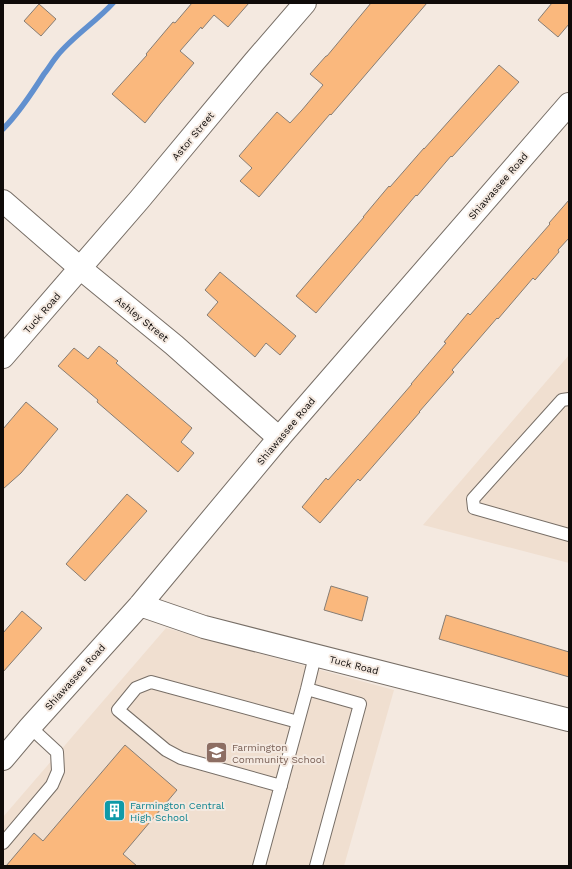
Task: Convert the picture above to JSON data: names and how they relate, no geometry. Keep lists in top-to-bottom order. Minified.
{"streets":{"street":["Astor Street","Shiawassee Road","Tuck Road","Ashley Street"]},"crossings":[["Astor Street","Tuck Road"],["Astor Street","Ashley Street"],["Shiawassee Road","Tuck Road"],["Shiawassee Road","Ashley Street"],["Tuck Road","Ashley Street"]],"places":{"school or university":["Farmington Community School"],"building":["Farmington Central High School"]}}
